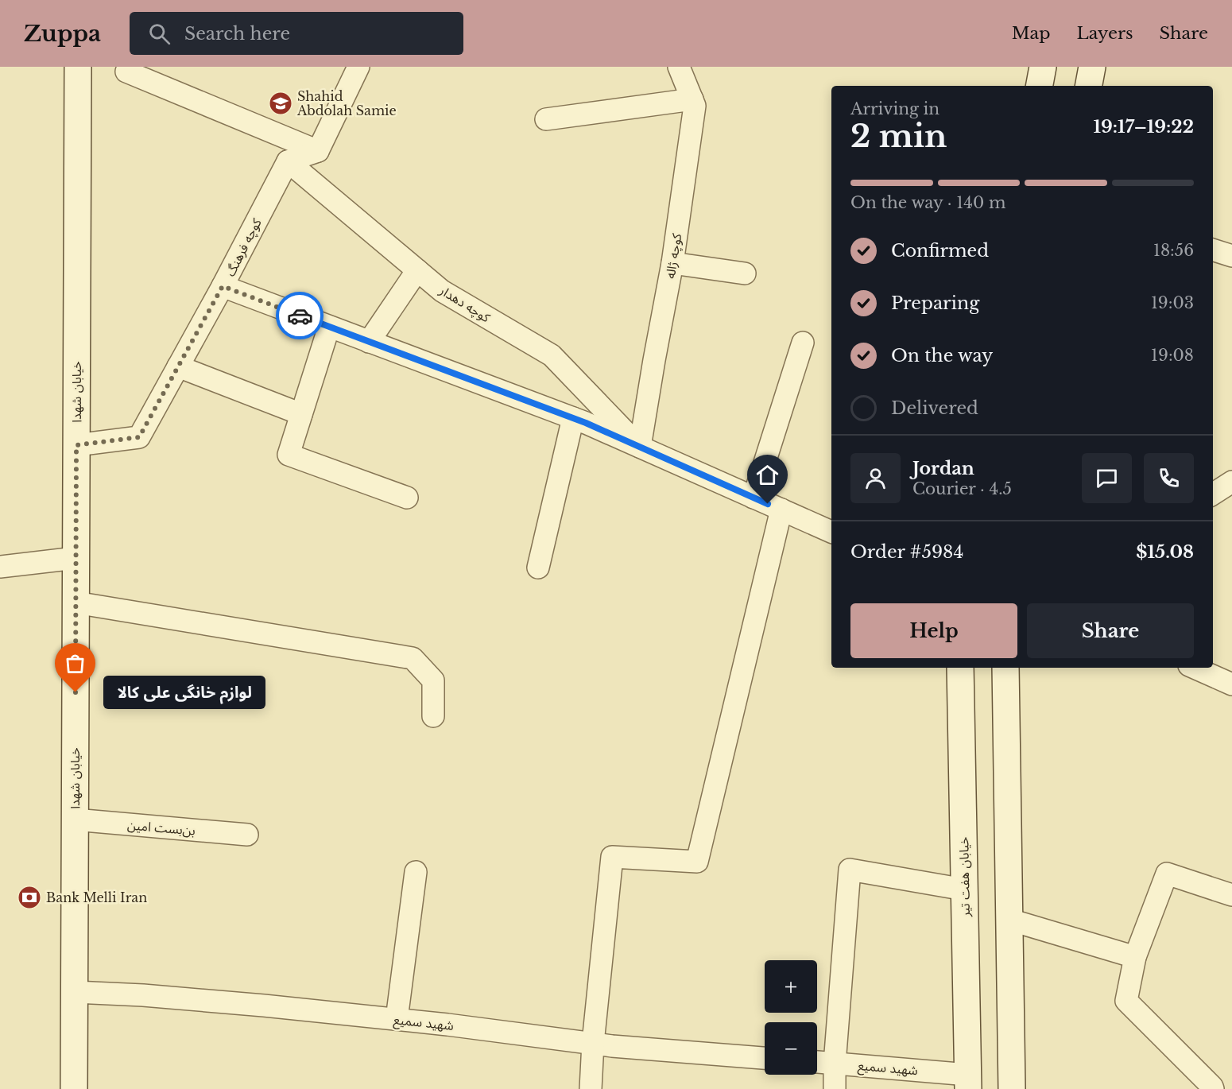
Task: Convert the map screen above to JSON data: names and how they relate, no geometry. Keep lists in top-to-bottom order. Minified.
{"streets":{"street":["کوچه فرهنگ","کوچه ژاله","کوچه دهدار","خیابان شهدا","بن‌بست امین","خیابان هفت تیر","شهید سمیع"]},"crossings":[["کوچه فرهنگ","کوچه دهدار"],["کوچه فرهنگ","خیابان شهدا"],["کوچه ژاله","کوچه دهدار"],["خیابان شهدا","بن‌بست امین"],["خیابان شهدا","شهید سمیع"],["خیابان هفت تیر","شهید سمیع"]],"places":{"school or university":["Shahid Abdolah Samie"],"other":["لوازم خانگی علی کالا"],"bank":["Bank Melli Iran"]},"page":{"header":"Zuppa","search":"Search here","nav":["Map","Layers","Share"],"heading":["2 min","Arriving in","19:17–19:22"],"panel":["Jordan","Courier · 4.5","Order #5984","$15.08"],"bar":"On the way · 140 m","list":[["Confirmed","18:56"],["Preparing","19:03"],["On the way","19:08"],"Delivered"],"buttons":["Help","Share"],"bubble":"لوازم خانگی علی کالا","map_buttons":["+","−"]}}
